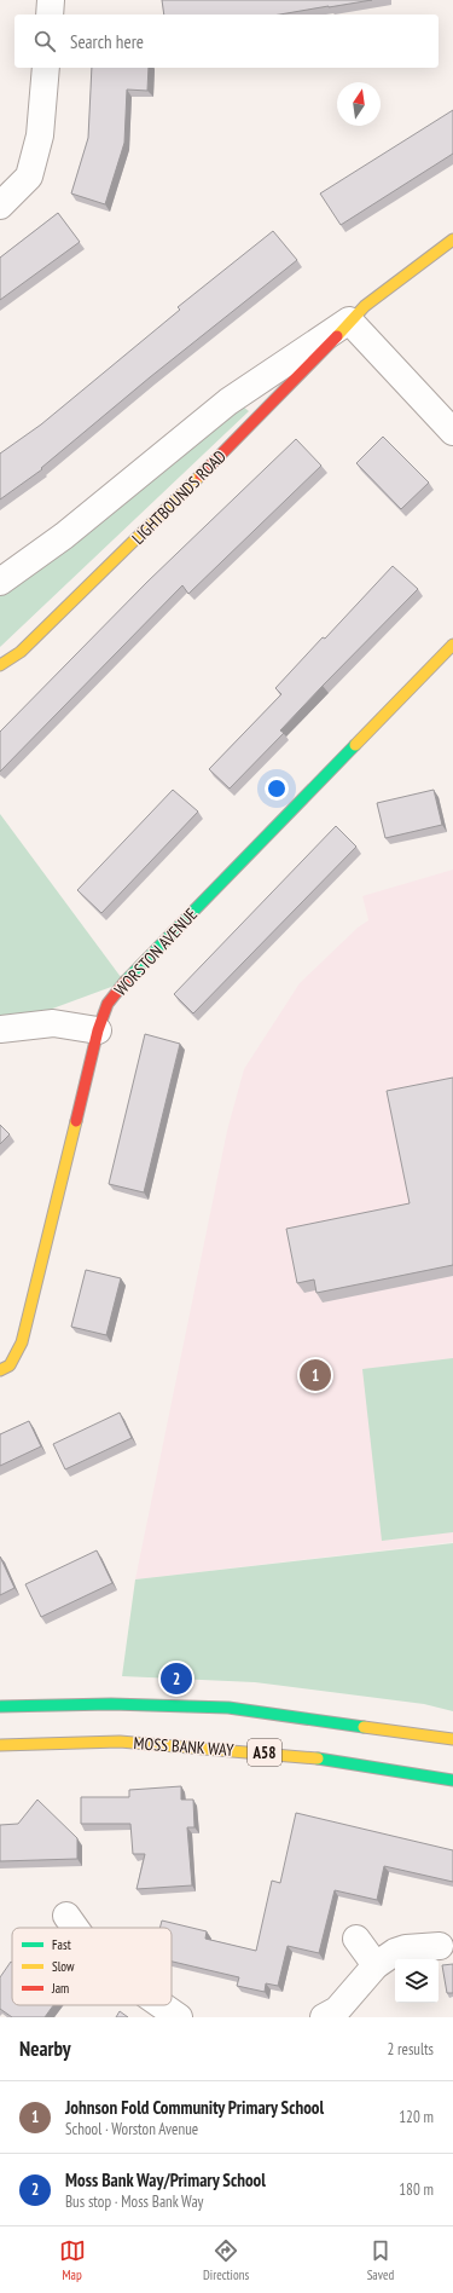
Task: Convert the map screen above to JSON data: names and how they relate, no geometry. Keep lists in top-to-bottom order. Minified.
{"streets":{"main road":["LIGHTBOUNDS ROAD","WORSTON AVENUE","MOSS BANK WAY","A58"]},"legend":["Fast","Slow","Jam"],"north":"top","page":{"search":"Search here","pins":["1","2"],"heading":["Nearby","2 results"],"list":[{"mark":"1","name":"Johnson Fold Community Primary School","note":"School · Worston Avenue","value":"120 m"},{"mark":"2","name":"Moss Bank Way/Primary School","note":"Bus stop · Moss Bank Way","value":"180 m"}],"nav":["Map","Directions","Saved"]}}
